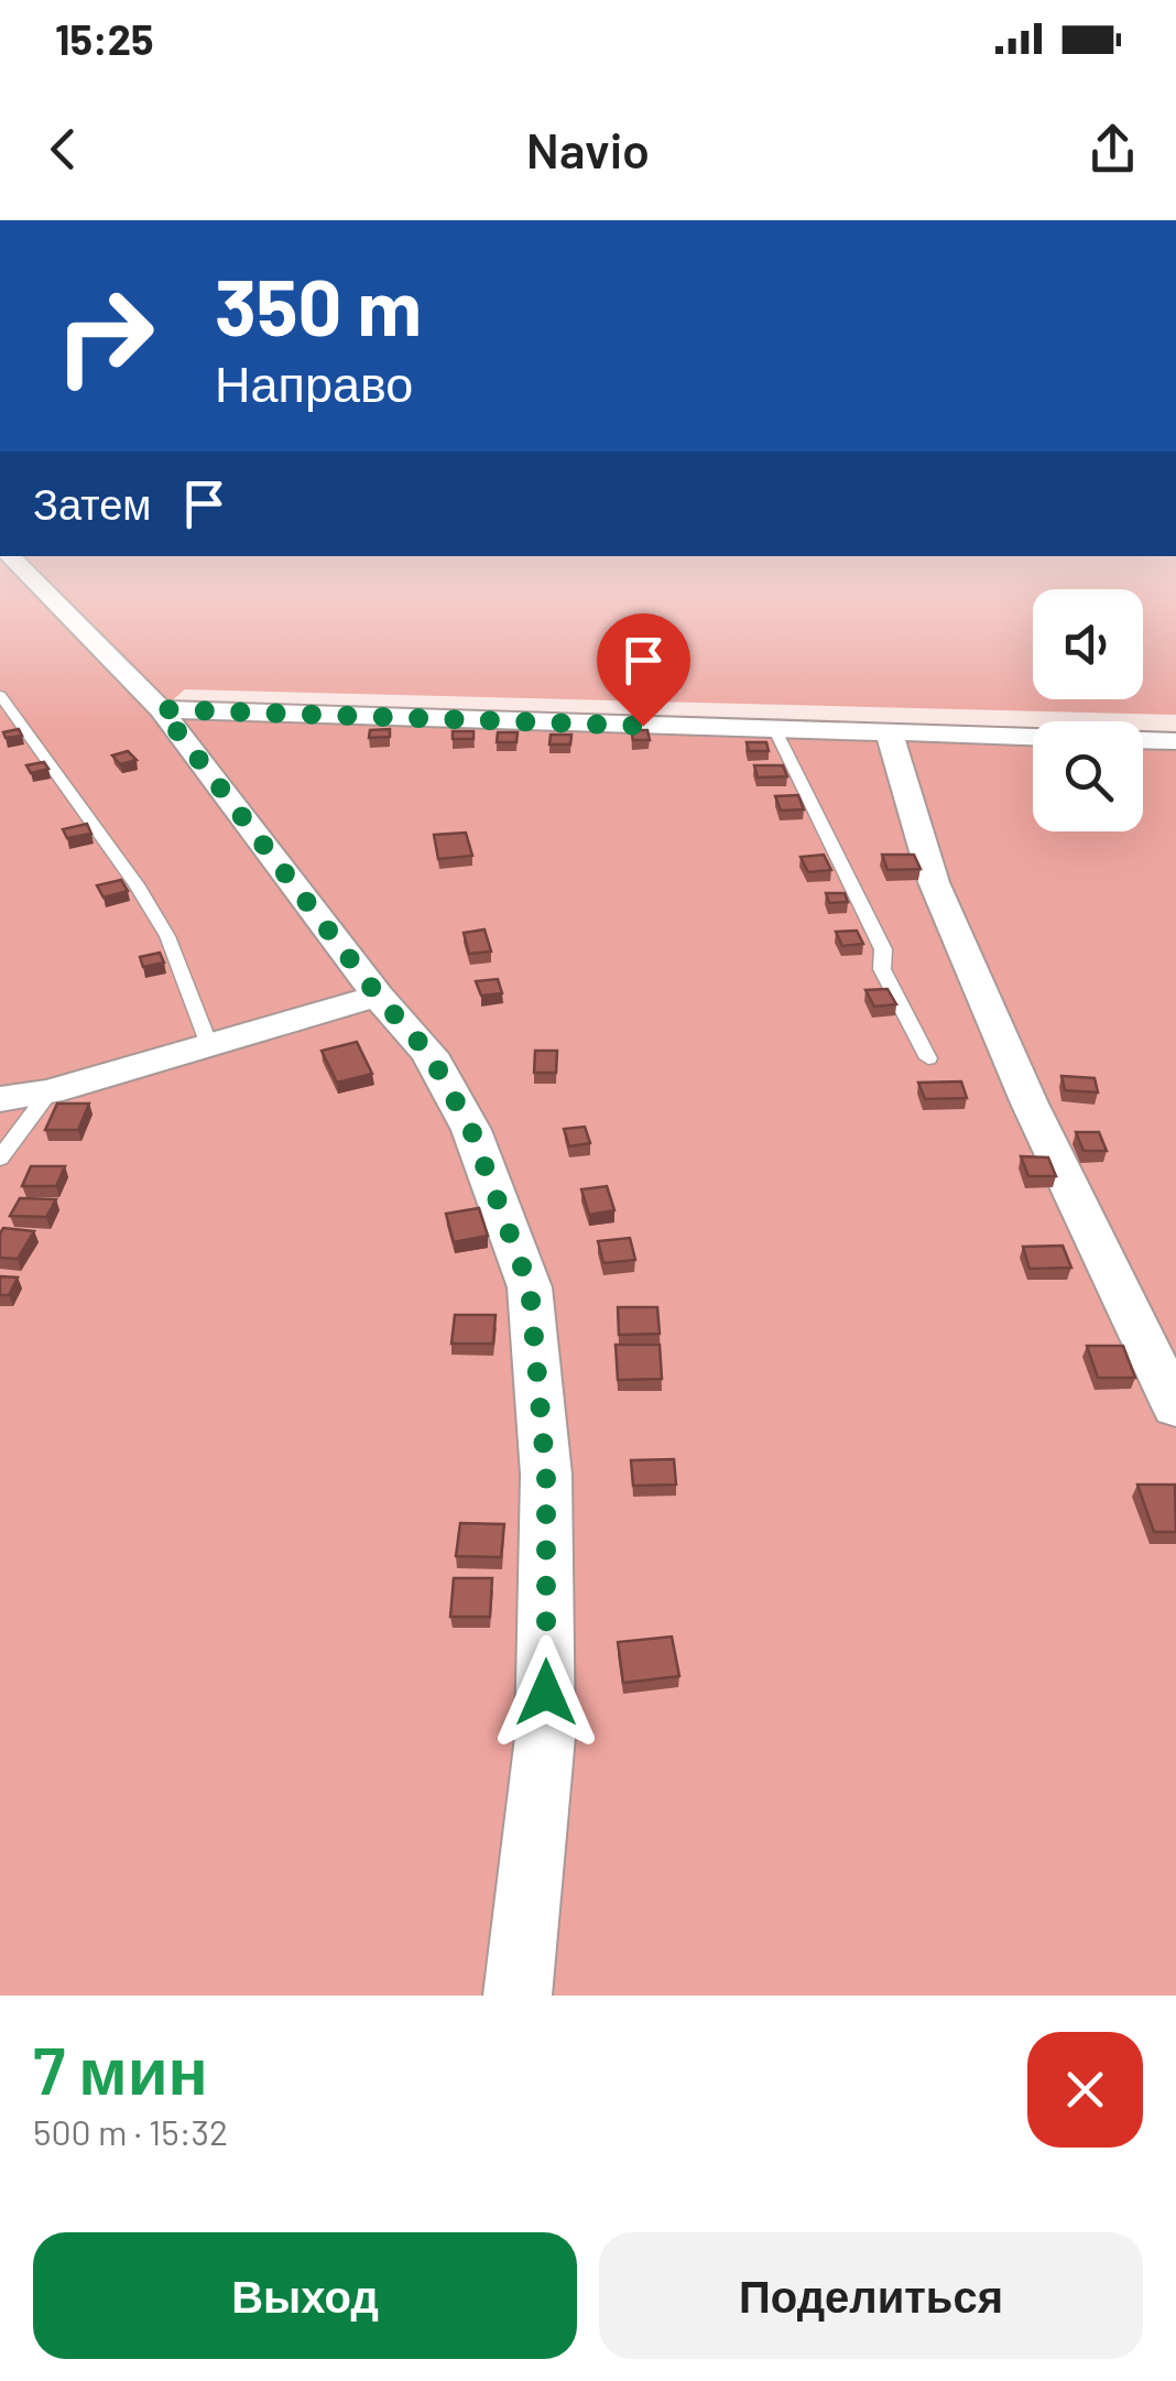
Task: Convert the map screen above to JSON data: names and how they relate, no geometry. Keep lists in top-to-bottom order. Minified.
{"page":{"status":"15:25","header":"Navio","turn":["350 m","Направо"],"then":"Затем","heading":["7 мин","500 m · 15:32"],"buttons":["Выход","Поделиться"]}}
